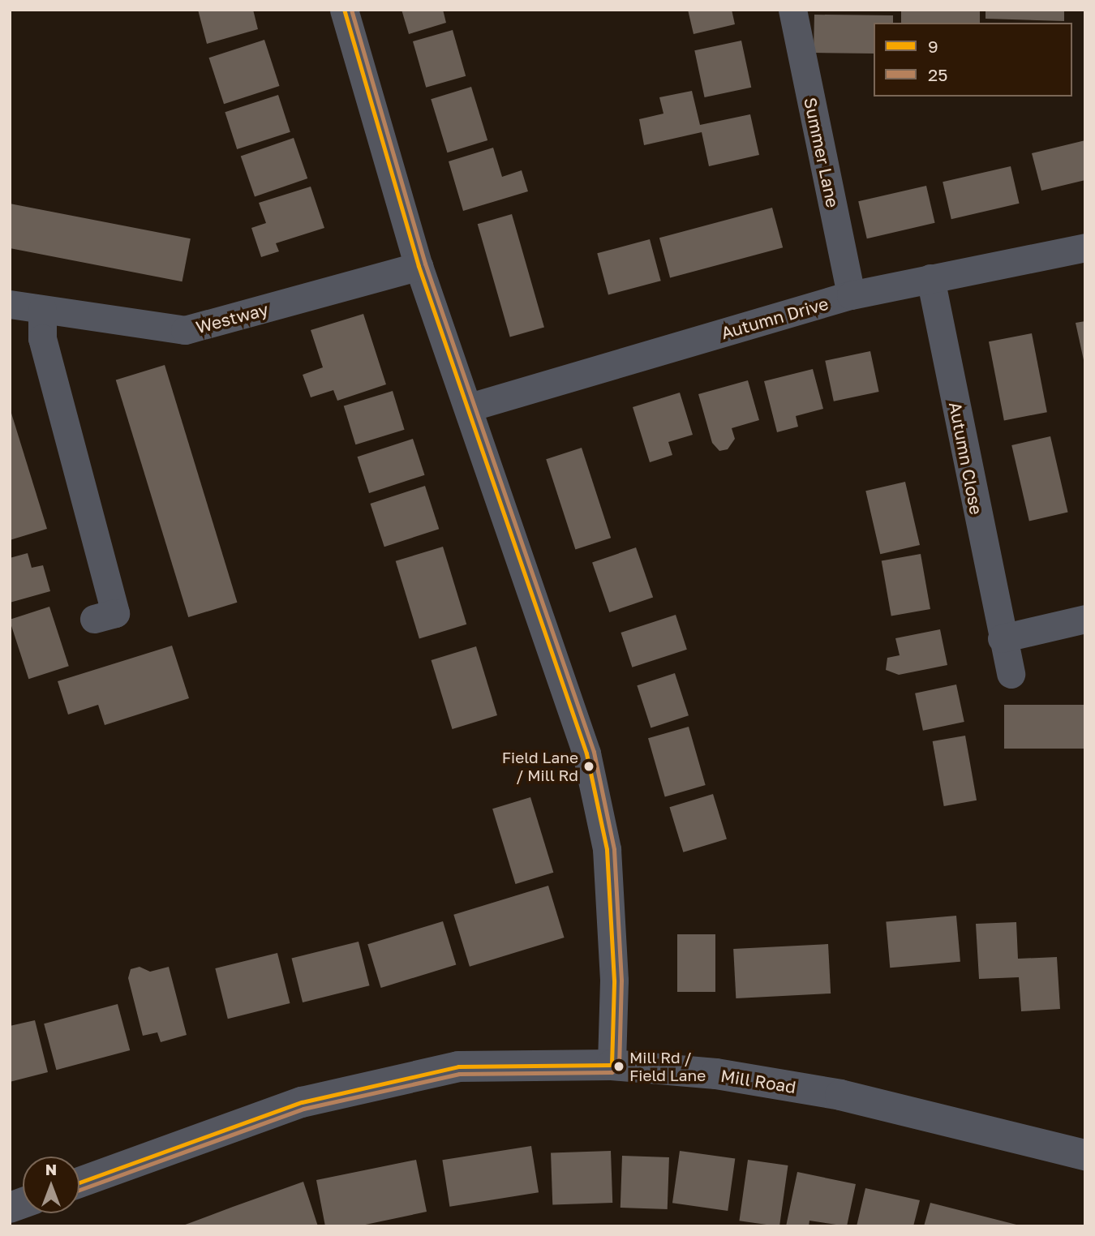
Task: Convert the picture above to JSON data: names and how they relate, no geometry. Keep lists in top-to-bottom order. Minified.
{"streets":{"street":["Summer Lane","Westway","Autumn Drive","Autumn Close","Mill Road"]},"crossings":[["Summer Lane","Autumn Drive"],["Autumn Drive","Autumn Close"]],"places":["Field Lane / Mill Rd","Mill Rd / Field Lane"],"lines":["transit line 9","transit line 25"],"legend":["9","25"],"north":"top"}
